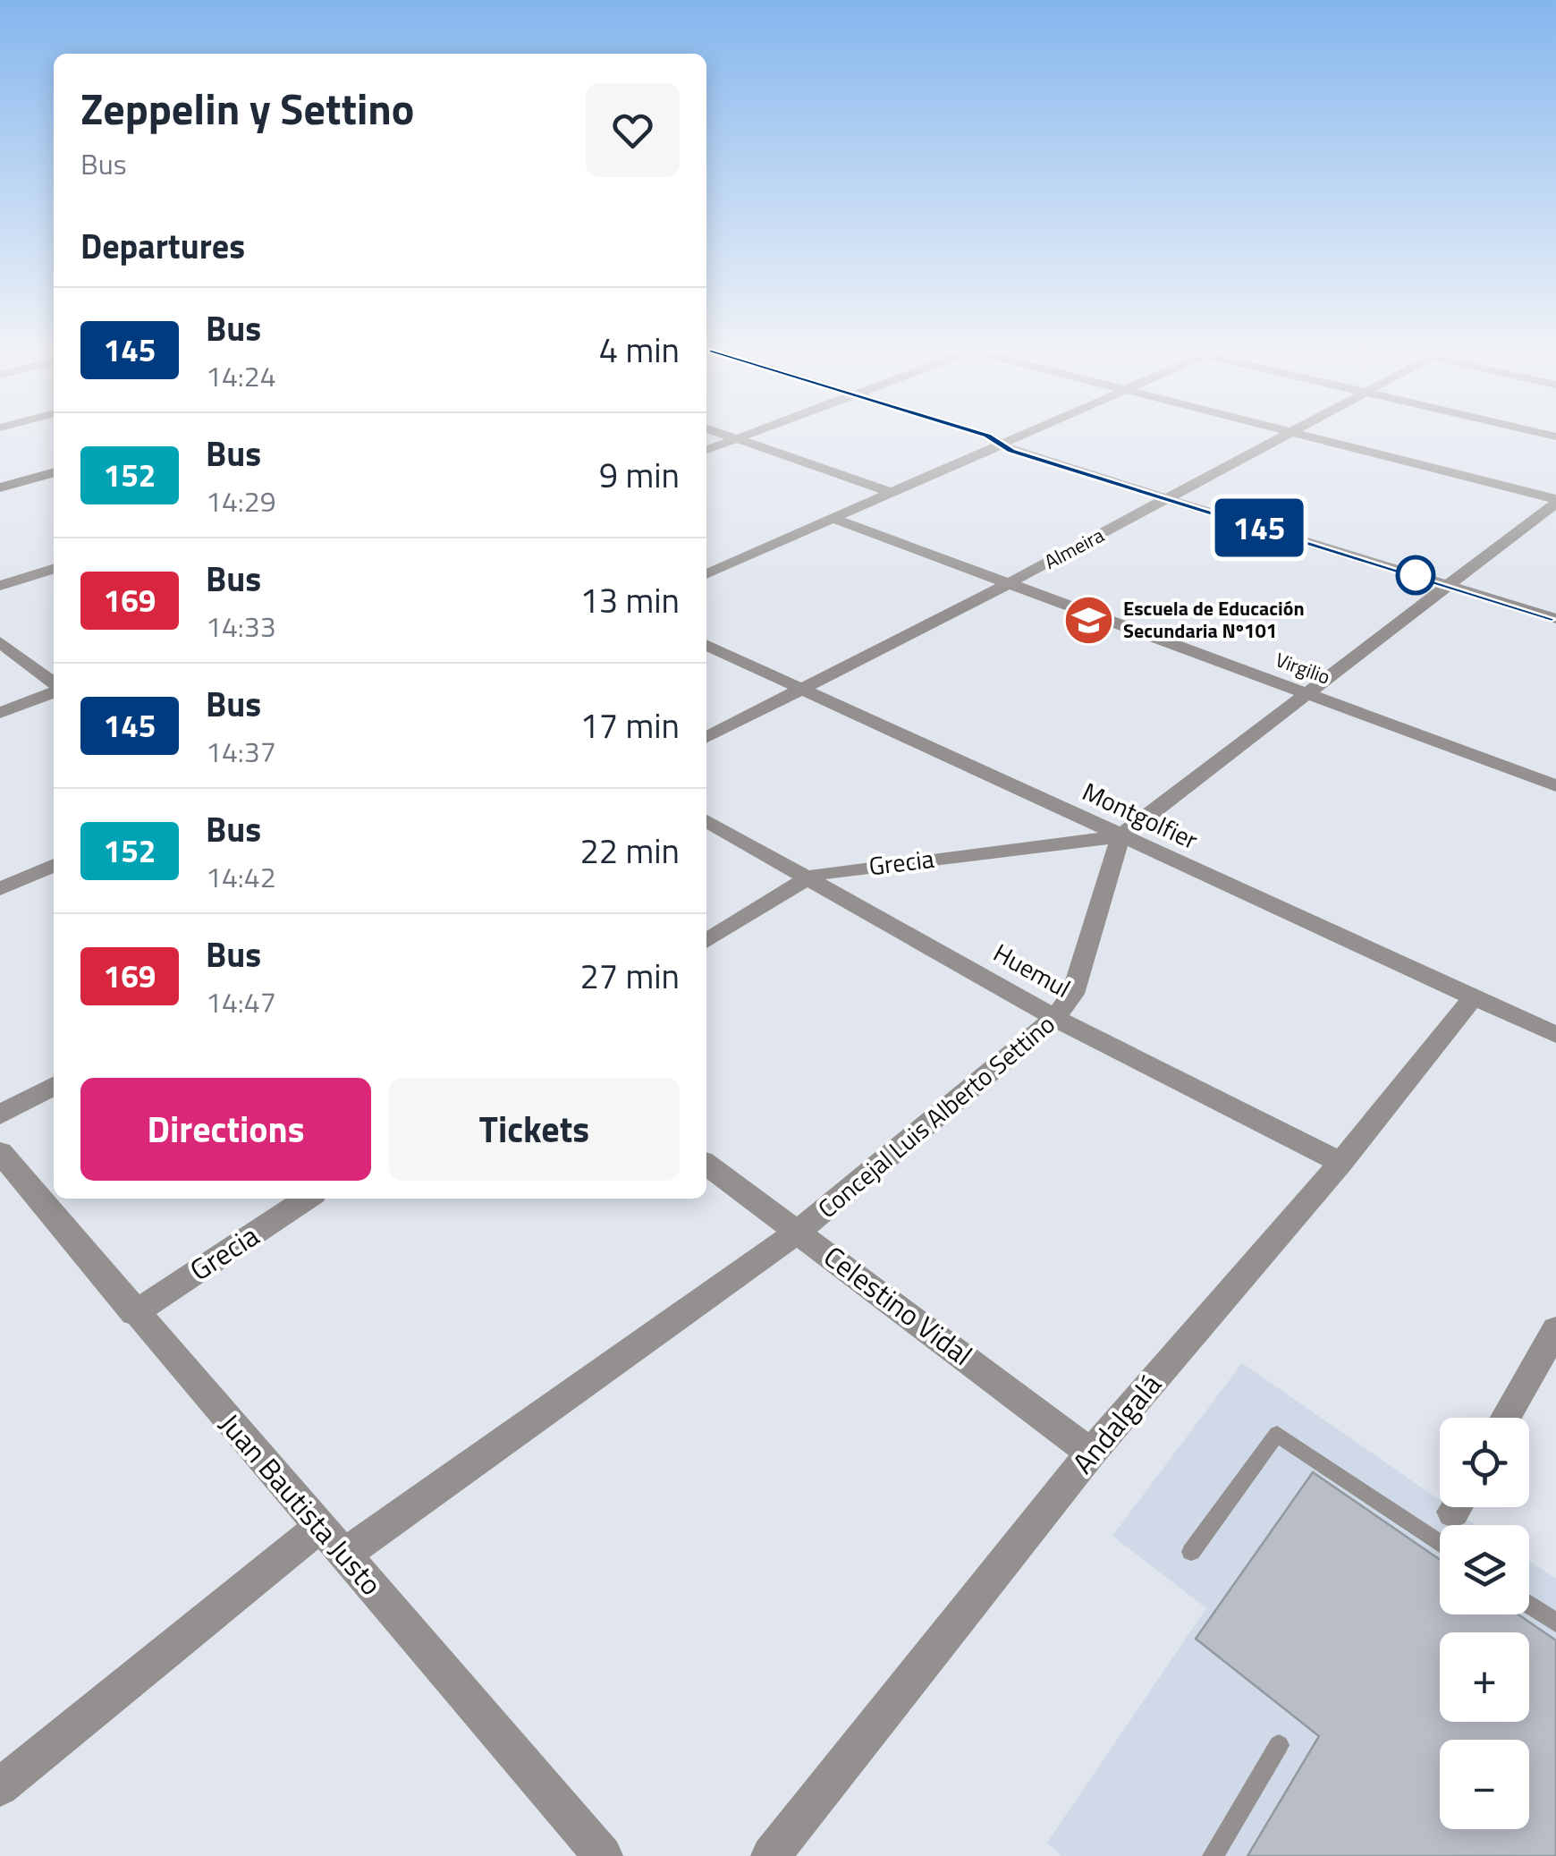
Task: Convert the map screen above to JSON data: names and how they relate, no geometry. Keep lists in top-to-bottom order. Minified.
{"streets":{"street":["Almeira","Virgilio","Montgolfier","Grecia","Huemul","Concejal Luis Alberto Settino","Celestino Vidal","Andalgalá","Juan Bautista Justo"]},"crossings":[["Almeira","Virgilio"],["Almeira","Montgolfier"],["Montgolfier","Grecia"],["Montgolfier","Concejal Luis Alberto Settino"],["Montgolfier","Andalgalá"],["Grecia","Huemul"],["Grecia","Concejal Luis Alberto Settino"],["Grecia","Juan Bautista Justo"],["Huemul","Concejal Luis Alberto Settino"],["Huemul","Andalgalá"],["Concejal Luis Alberto Settino","Celestino Vidal"],["Concejal Luis Alberto Settino","Juan Bautista Justo"],["Celestino Vidal","Andalgalá"]],"places":{"school or university":["Escuela de Educación Secundaria Nº101"]},"lines":["bus line 145"],"page":{"on_map":"145","heading":[["Zeppelin y Settino","Bus"],"Departures"],"list":[{"mark":"145","name":"Bus","note":"14:24","value":"4 min"},{"mark":"152","name":"Bus","note":"14:29","value":"9 min"},{"mark":"169","name":"Bus","note":"14:33","value":"13 min"},{"mark":"145","name":"Bus","note":"14:37","value":"17 min"},{"mark":"152","name":"Bus","note":"14:42","value":"22 min"},{"mark":"169","name":"Bus","note":"14:47","value":"27 min"}],"buttons":["Directions","Tickets"],"map_buttons":["+","−"]}}
